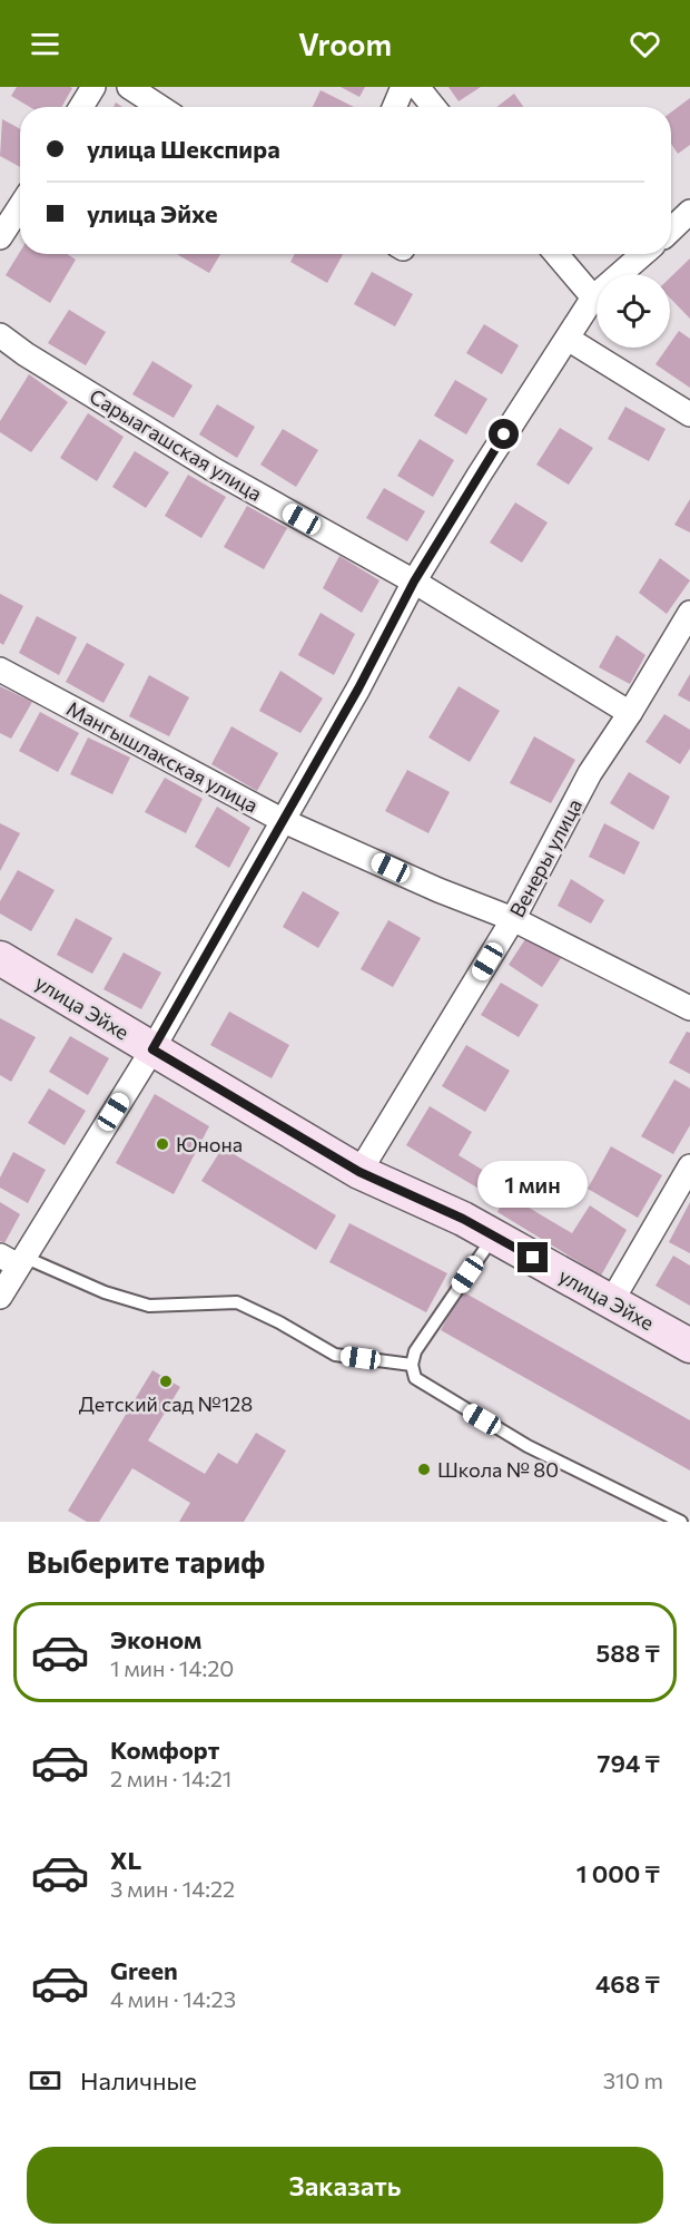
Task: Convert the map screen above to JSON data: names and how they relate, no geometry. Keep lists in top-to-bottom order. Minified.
{"streets":{"street":["Сарыагашская улица","Мангышлакская улица","Венеры улица","улица Эйхе"]},"crossings":[["Сарыагашская улица","Венеры улица"],["Мангышлакская улица","Венеры улица"],["Венеры улица","улица Эйхе"]],"places":["Юнона","Детский сад №128","Школа № 80"],"page":{"header":"Vroom","banner":["улица Шекспира","улица Эйхе"],"bubble":"1 мин","heading":"Выберите тариф","list":[{"name":"Эконом","note":"1 мин · 14:20","value":"588 ₸"},{"name":"Комфорт","note":"2 мин · 14:21","value":"794 ₸"},{"name":"XL","note":"3 мин · 14:22","value":"1 000 ₸"},{"name":"Green","note":"4 мин · 14:23","value":"468 ₸"}],"pay":["Наличные","310 m"],"buttons":"Заказать"}}
